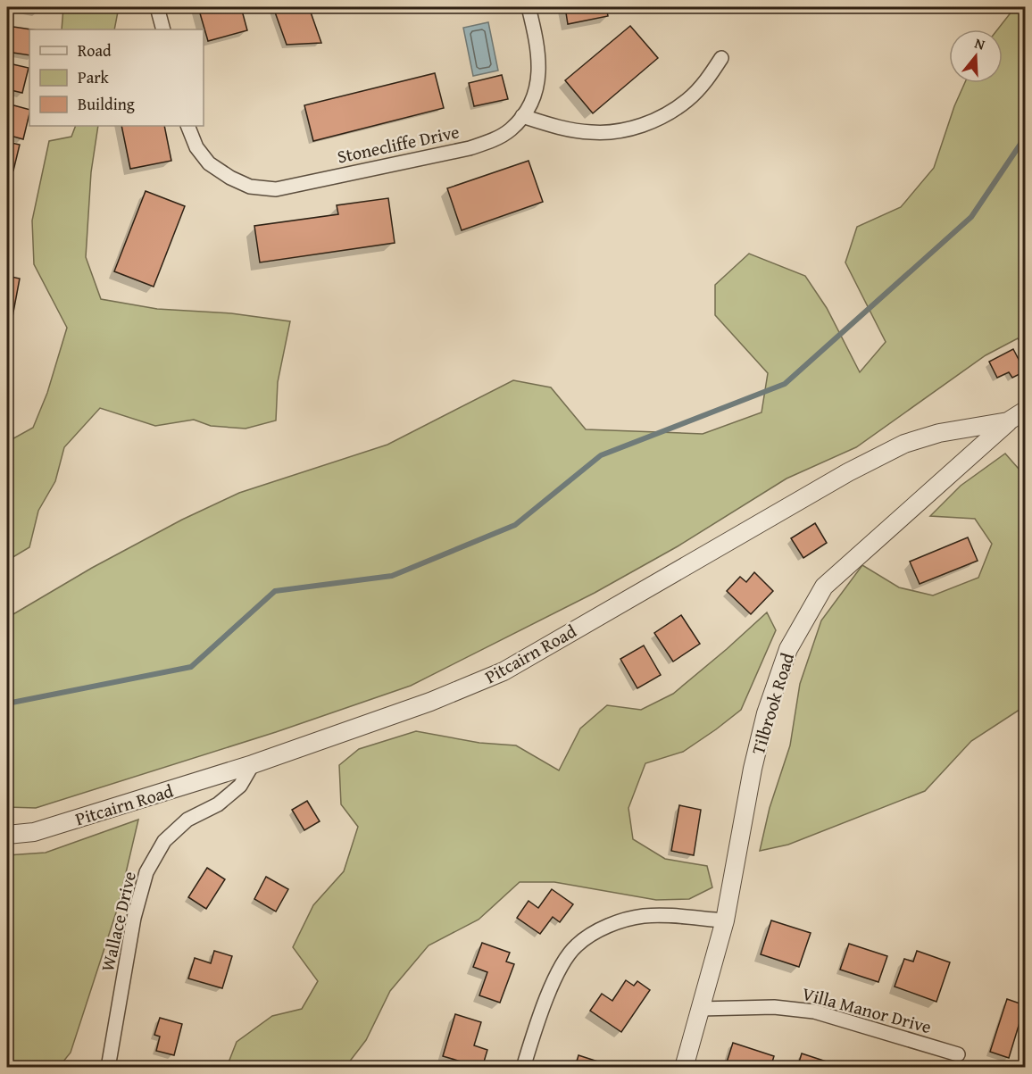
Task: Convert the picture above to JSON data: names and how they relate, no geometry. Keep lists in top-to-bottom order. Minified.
{"streets":{"street":["Stonecliffe Drive","Pitcairn Road","Tilbrook Road","Wallace Drive","Villa Manor Drive"]},"crossings":[["Pitcairn Road","Tilbrook Road"],["Pitcairn Road","Wallace Drive"],["Tilbrook Road","Villa Manor Drive"]],"legend":["Road","Park","Building"],"north":"top"}
